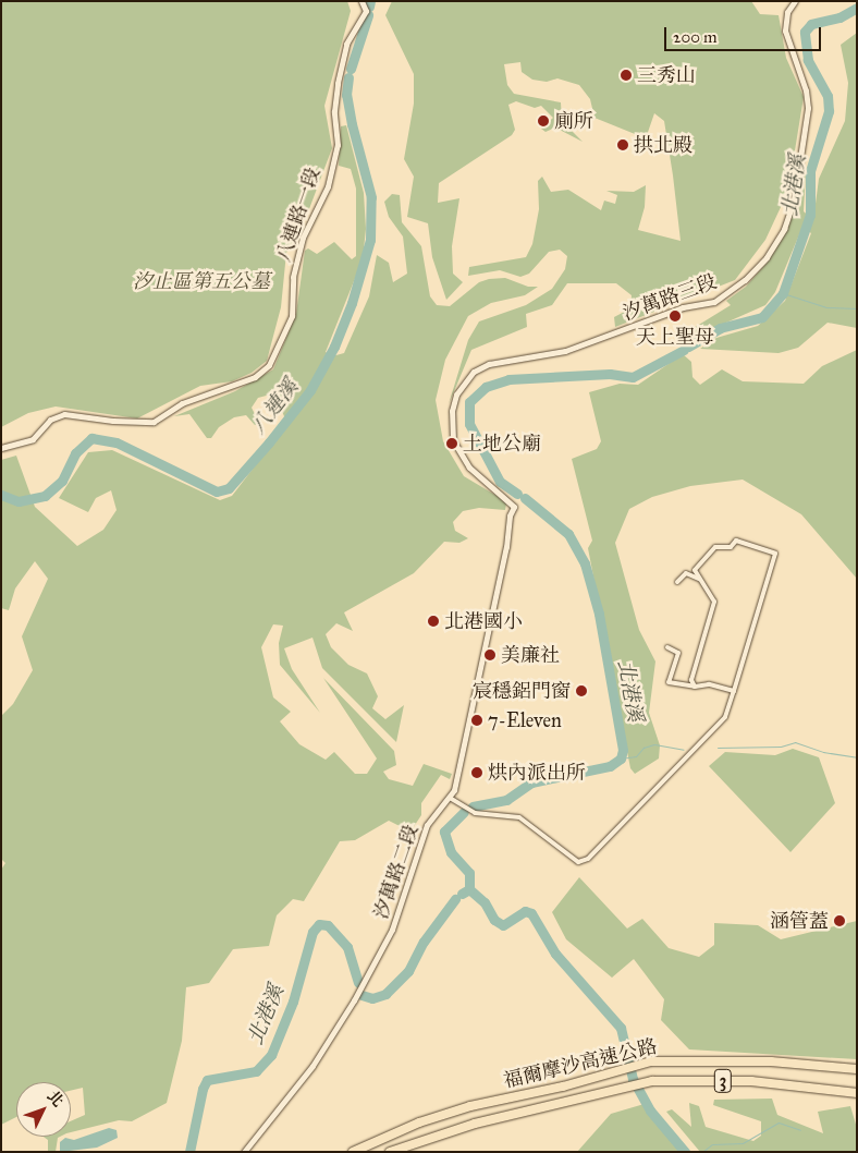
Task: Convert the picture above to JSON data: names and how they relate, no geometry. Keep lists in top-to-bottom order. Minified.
{"streets":{"highway":["福爾摩沙高速公路","3"],"street":["八連路一段","汐萬路三段","汐萬路二段"]},"crossings":[["汐萬路三段","汐萬路二段"]],"water":["北港溪","八連溪"],"parks":["汐止區第五公墓"],"places":["三秀山","廁所","拱北殿","天上聖母","土地公廟","北港國小","美廉社","宸穩鋁門窗","7-Eleven","烘內派出所","涵管蓋"],"scale_bar":"200 m","north":"top right"}
